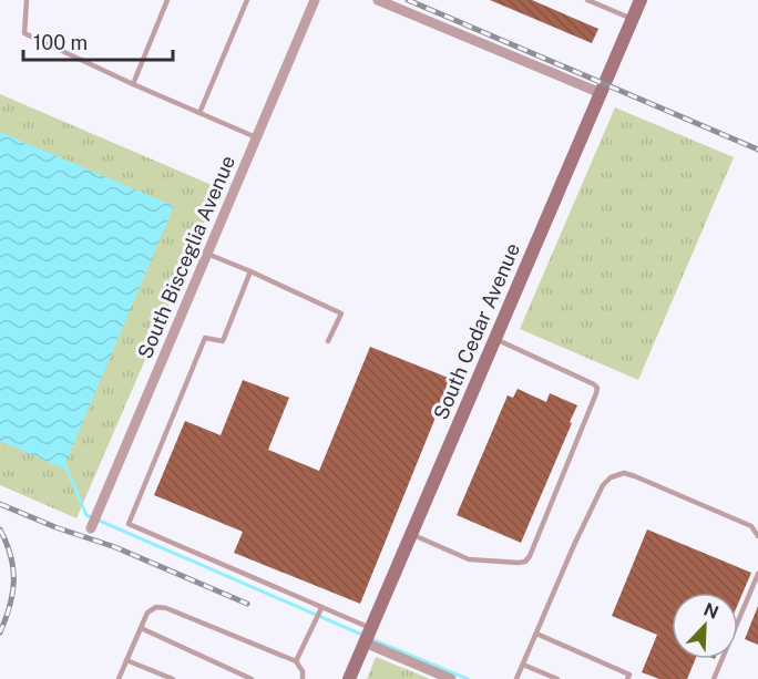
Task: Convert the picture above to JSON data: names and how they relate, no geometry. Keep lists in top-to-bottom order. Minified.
{"streets":{"main road":["South Cedar Avenue"],"street":["South Bisceglia Avenue"]},"scale_bar":"100 m","north":"top right"}
